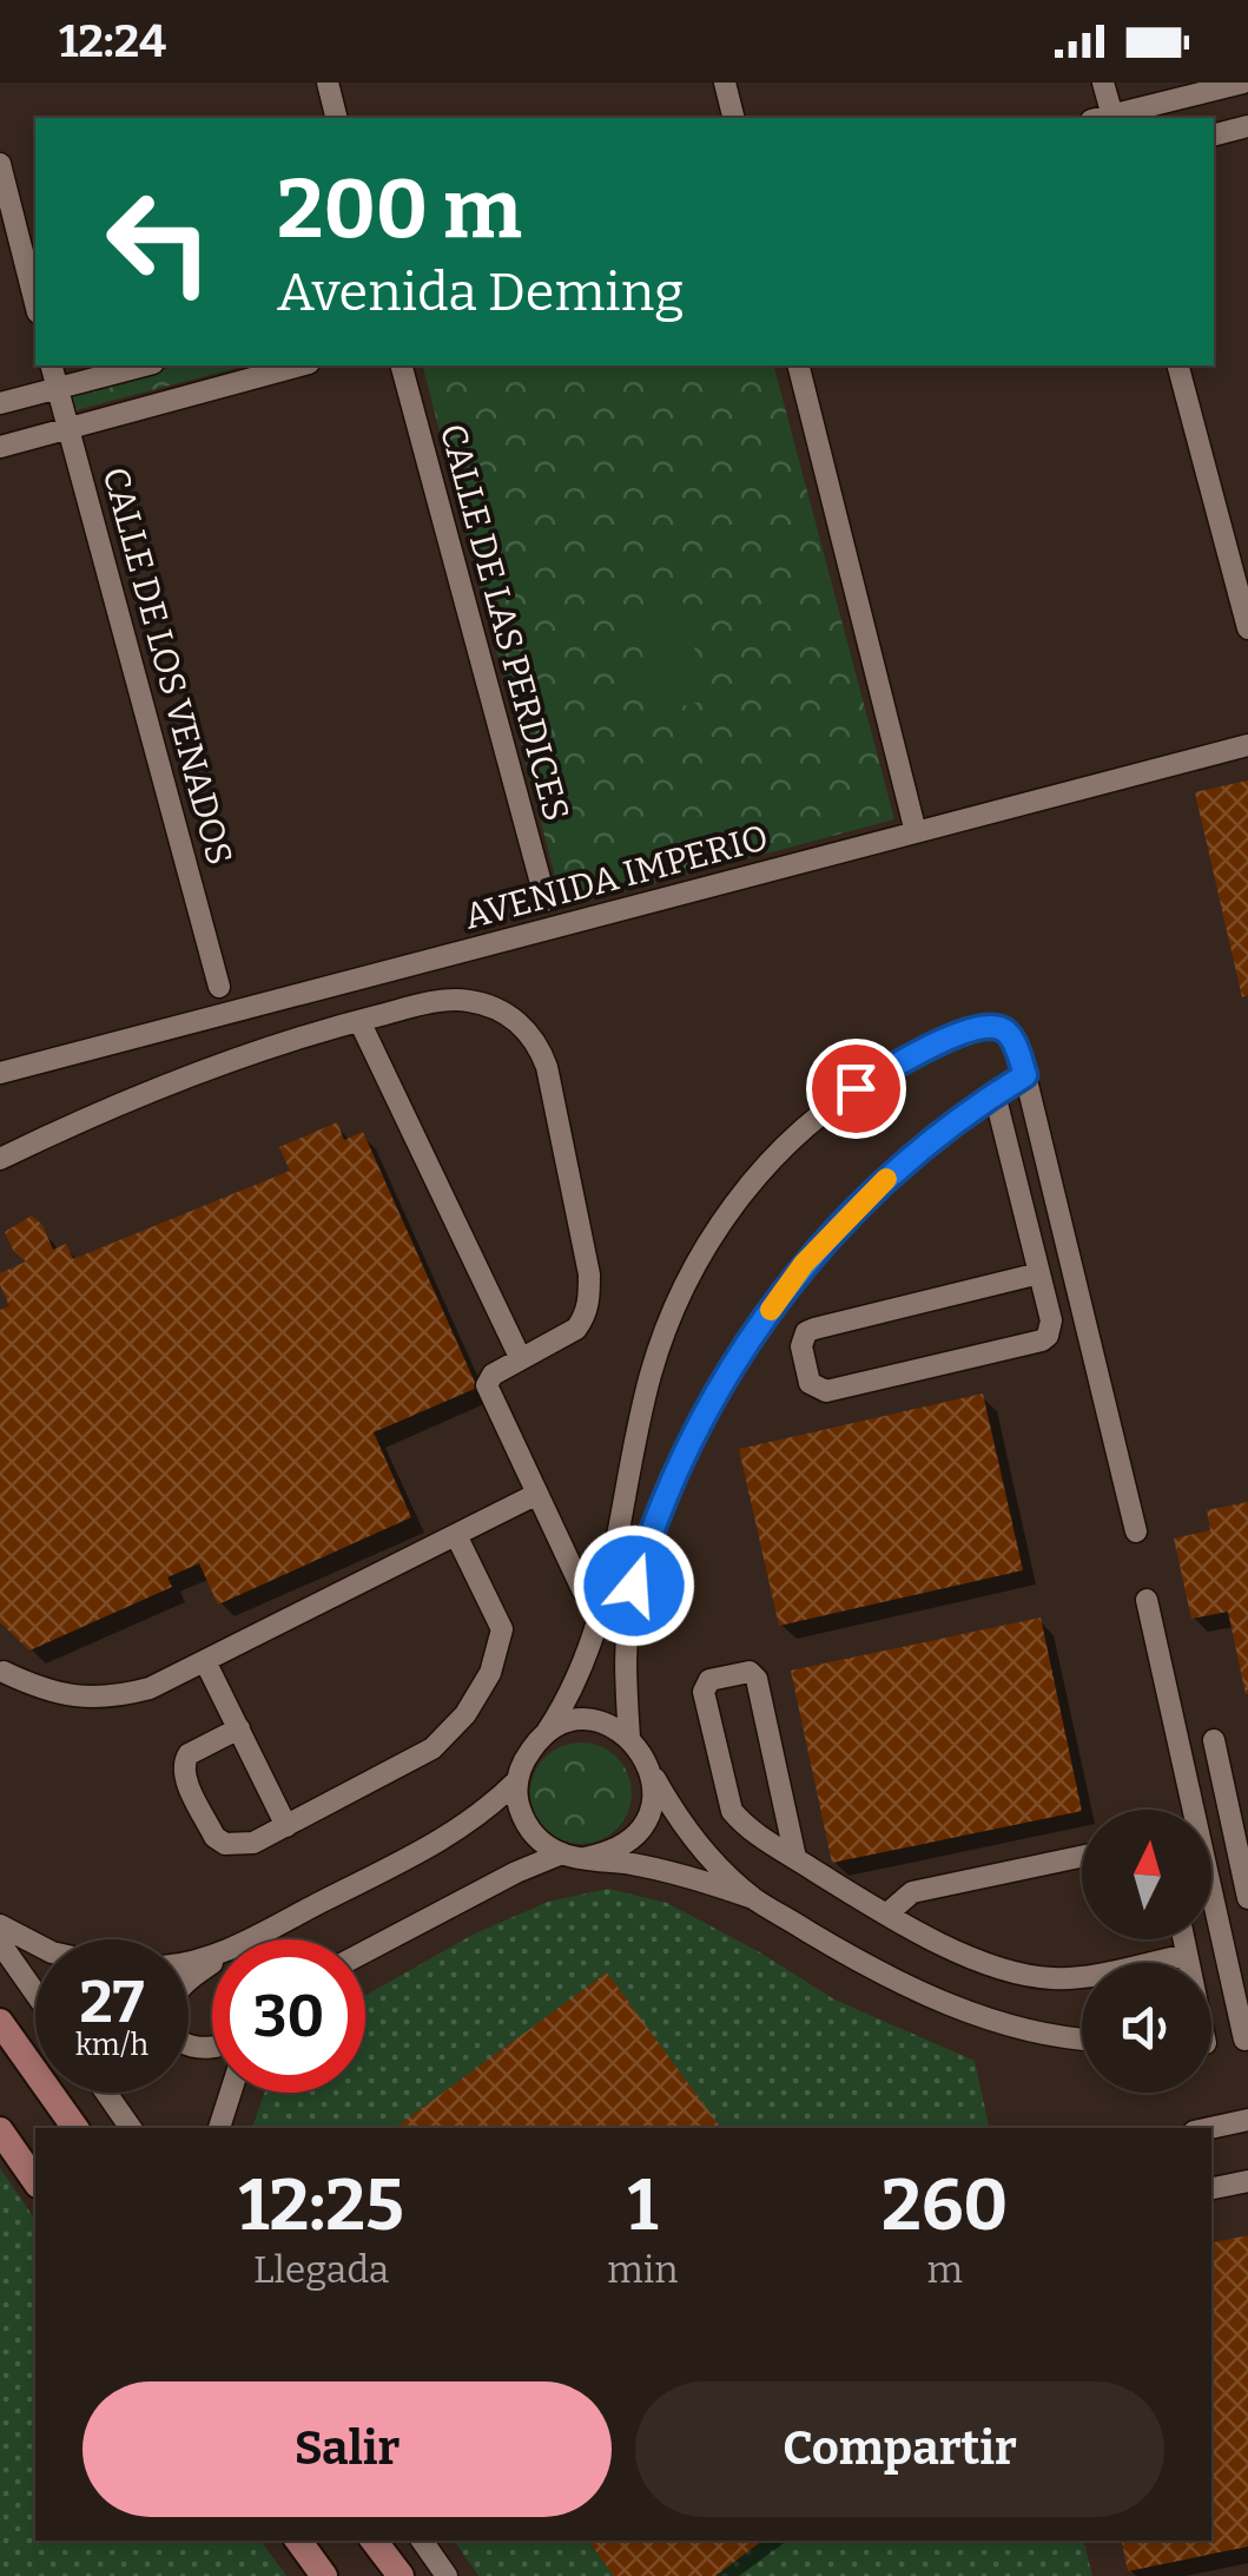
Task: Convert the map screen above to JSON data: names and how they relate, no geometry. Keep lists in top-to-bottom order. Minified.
{"streets":{"street":["CALLE DE LAS PERDICES","CALLE DE LOS VENADOS","AVENIDA IMPERIO"]},"north":"top","page":{"status":"12:24","turn":["200 m","Avenida Deming"],"speed":"27 km/h","limit":"30","eta":["12:25","Llegada","1","min","260","m"],"buttons":["Salir","Compartir"]}}
